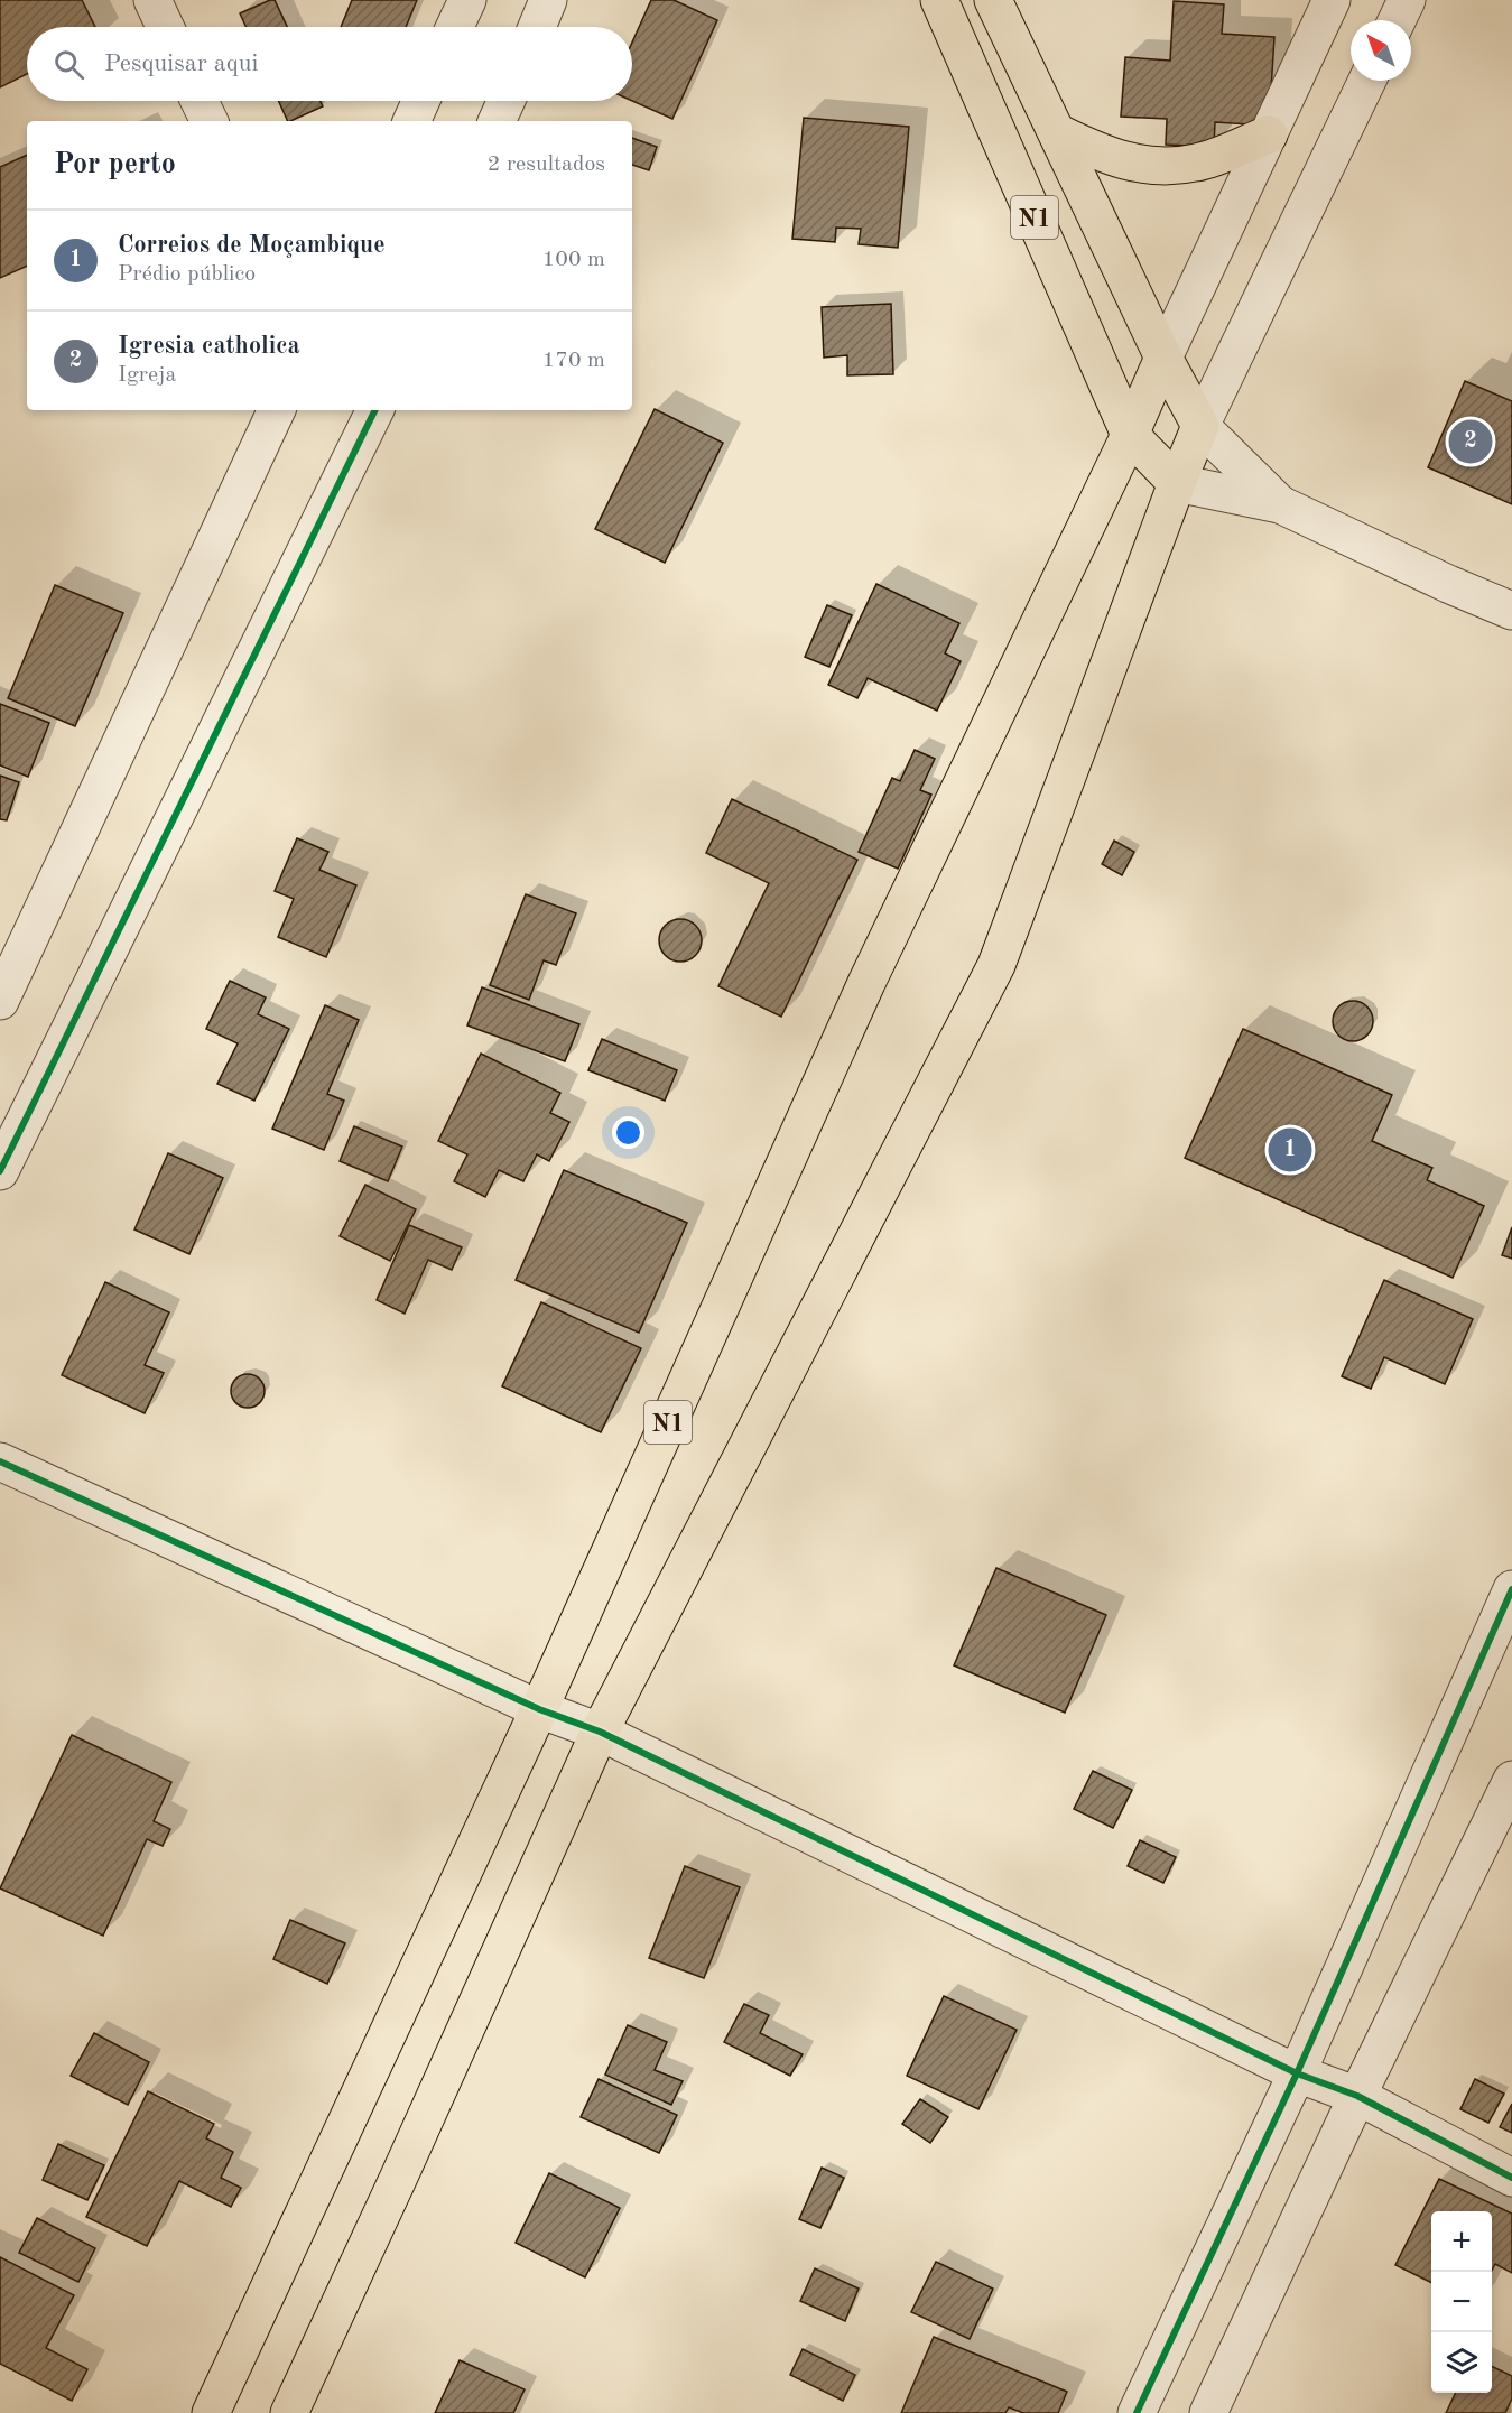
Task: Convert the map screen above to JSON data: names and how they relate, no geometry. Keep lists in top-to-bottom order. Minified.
{"streets":{"highway":["N1"]},"north":"top left","page":{"search":"Pesquisar aqui","heading":["Por perto","2 resultados"],"list":[{"mark":"1","name":"Correios de Moçambique","note":"Prédio público","value":"100 m"},{"mark":"2","name":"Igresia catholica","note":"Igreja","value":"170 m"}],"pins":["2","1"],"map_buttons":["+","−"]}}
